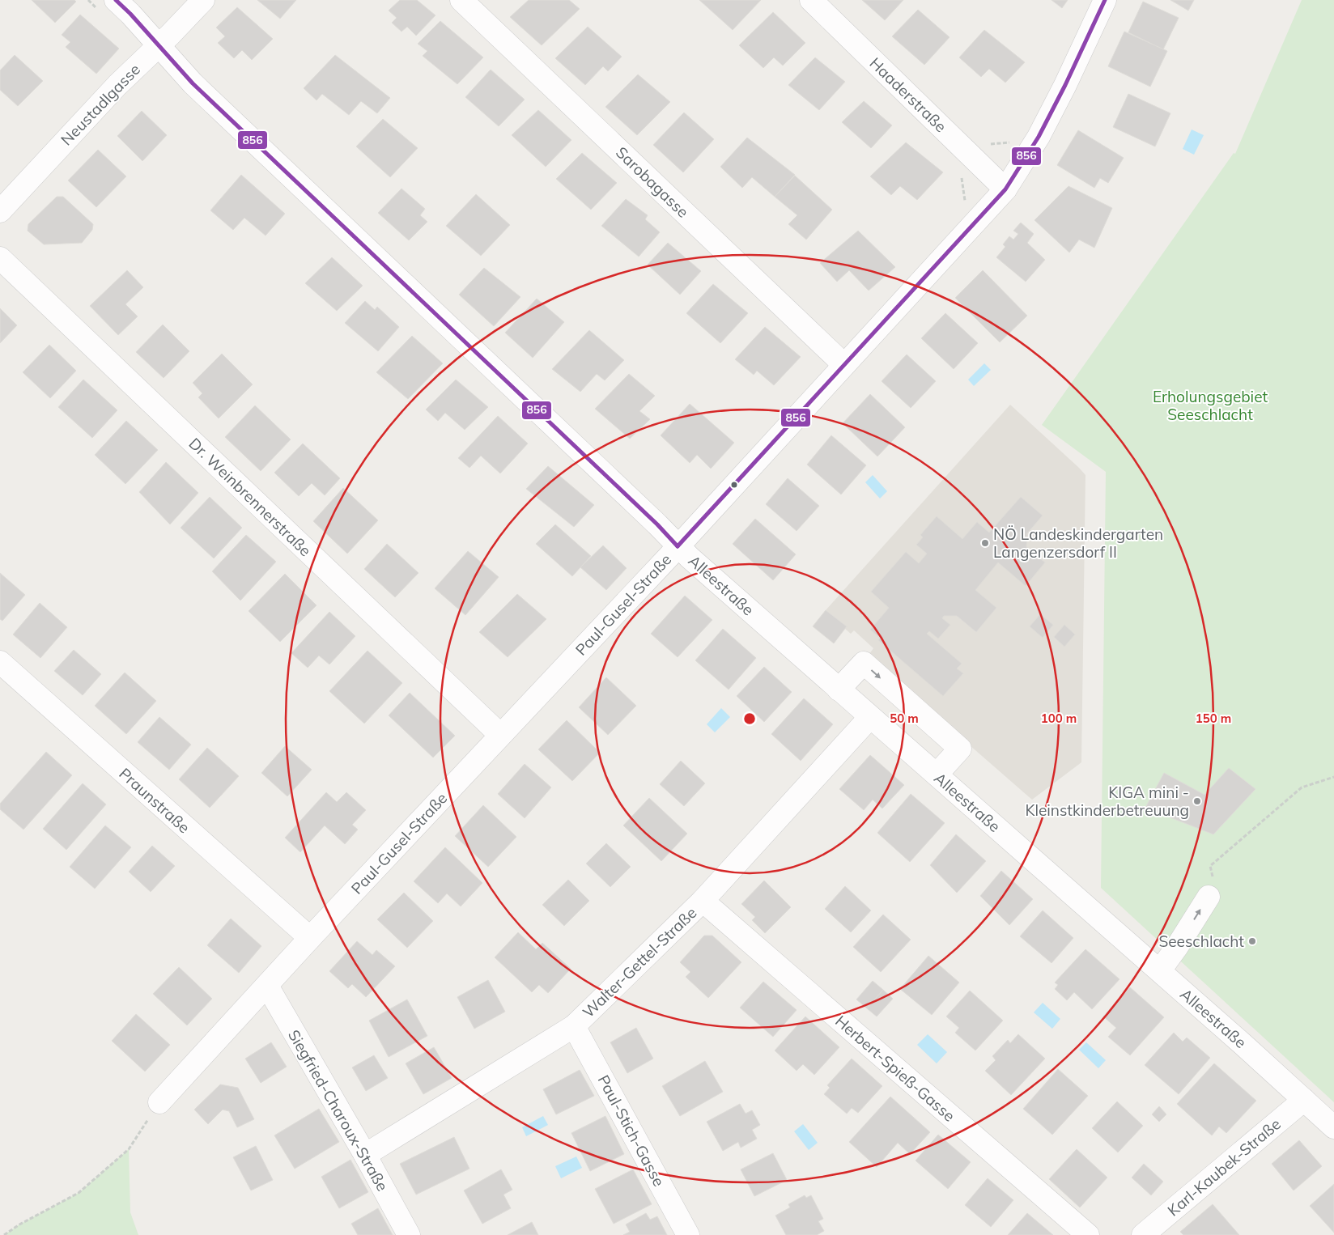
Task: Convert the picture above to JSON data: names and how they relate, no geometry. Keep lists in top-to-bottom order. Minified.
{"streets":{"street":["Haaderstraße","Neustadlgasse","Sarobagasse","Dr. Weinbrennerstraße","Alleestraße","Paul-Gusel-Straße","Praunstraße","Walter-Gettel-Straße","Herbert-Spieß-Gasse","Siegfried-Charoux-Straße","Paul-Stich-Gasse","Karl-Kaubek-Straße"]},"crossings":[["Haaderstraße","Paul-Gusel-Straße"],["Neustadlgasse","Alleestraße"],["Sarobagasse","Paul-Gusel-Straße"],["Dr. Weinbrennerstraße","Paul-Gusel-Straße"],["Alleestraße","Paul-Gusel-Straße"],["Alleestraße","Walter-Gettel-Straße"],["Alleestraße","Karl-Kaubek-Straße"],["Paul-Gusel-Straße","Praunstraße"],["Paul-Gusel-Straße","Siegfried-Charoux-Straße"],["Walter-Gettel-Straße","Herbert-Spieß-Gasse"],["Walter-Gettel-Straße","Siegfried-Charoux-Straße"],["Walter-Gettel-Straße","Paul-Stich-Gasse"]],"parks":["Erholungsgebiet Seeschlacht"],"places":["NÖ Landeskindergarten Langenzersdorf II","KIGA mini - Kleinstkinderbetreuung","Seeschlacht"],"lines":["transit line 856"],"rings":["50 m","100 m","150 m"]}
